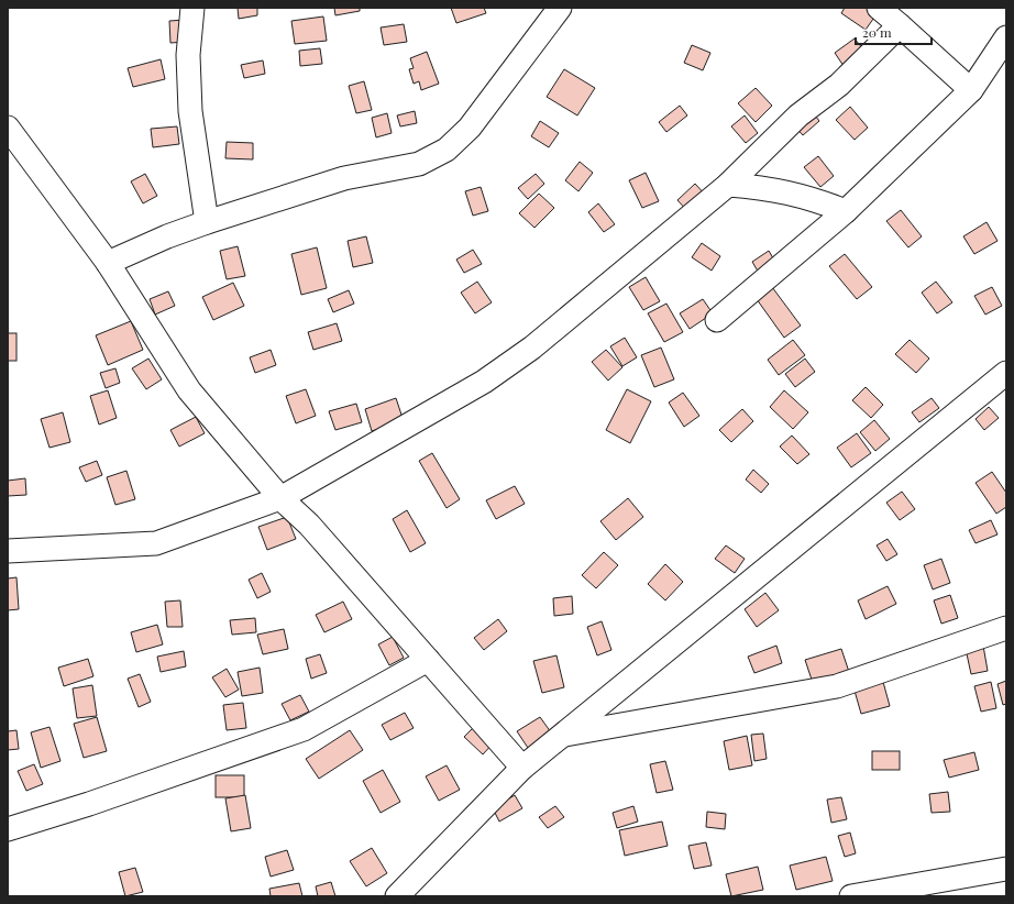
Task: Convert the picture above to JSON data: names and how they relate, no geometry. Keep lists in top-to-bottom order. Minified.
{"scale_bar":"20 m"}
